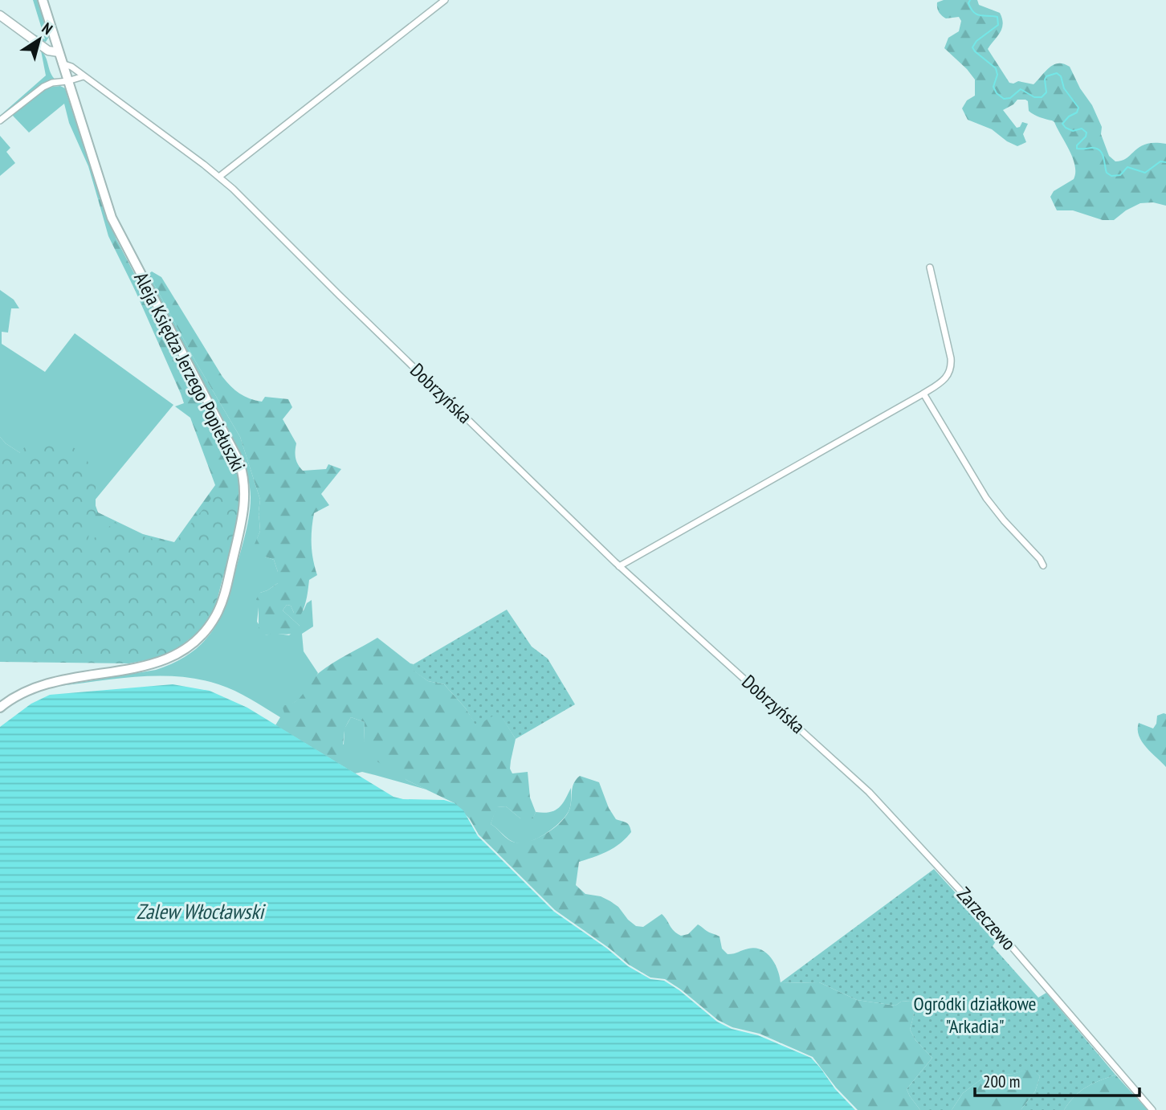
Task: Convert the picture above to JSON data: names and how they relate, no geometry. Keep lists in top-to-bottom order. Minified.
{"streets":{"main road":["Aleja Księdza Jerzego Popiełuszki"],"street":["Dobrzyńska","Zarzeczewo"]},"crossings":[["Aleja Księdza Jerzego Popiełuszki","Dobrzyńska"],["Dobrzyńska","Zarzeczewo"]],"water":["Zalew Włocławski"],"parks":["Ogródki działkowe \"Arkadia\""],"scale_bar":"200 m","north":"top right"}
